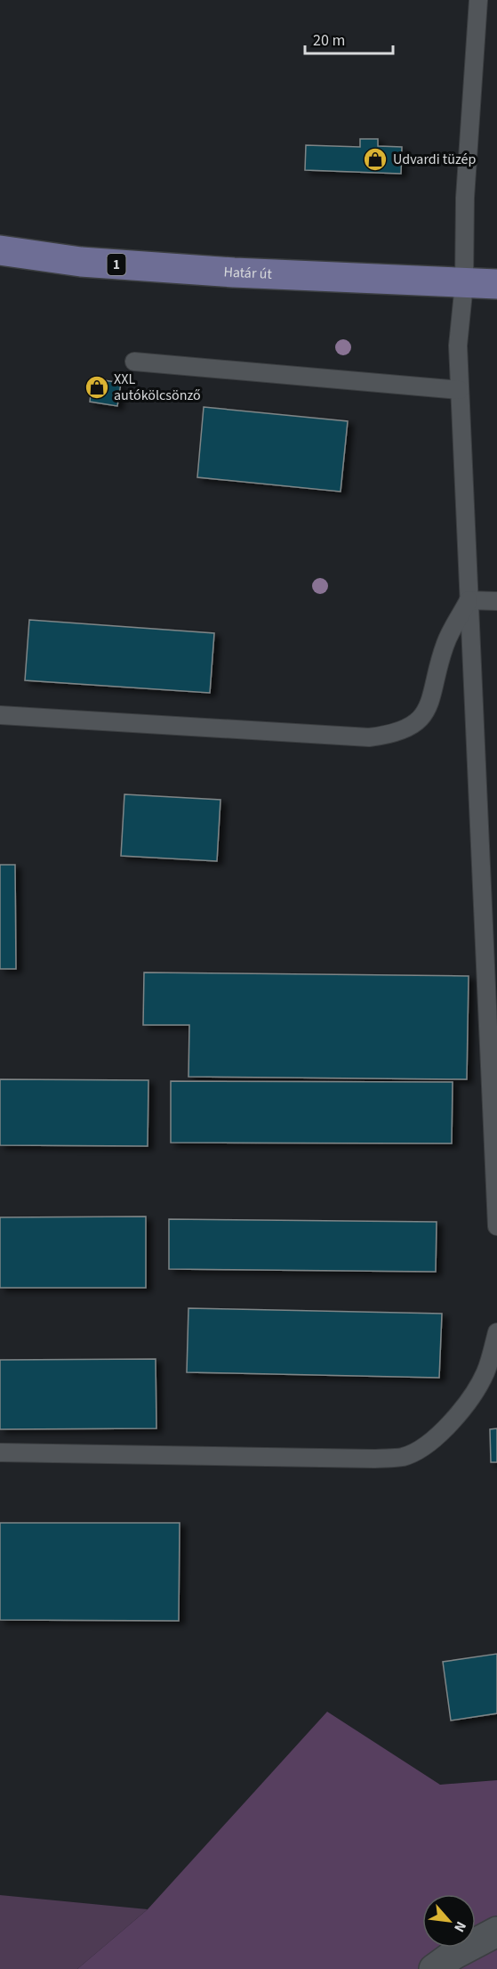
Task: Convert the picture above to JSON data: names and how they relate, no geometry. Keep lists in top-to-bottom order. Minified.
{"streets":{"main road":["1","Határ út"]},"places":{"shop":["Udvardi tüzép","XXL autókölcsönző"]},"scale_bar":"20 m","north":"bottom right"}
